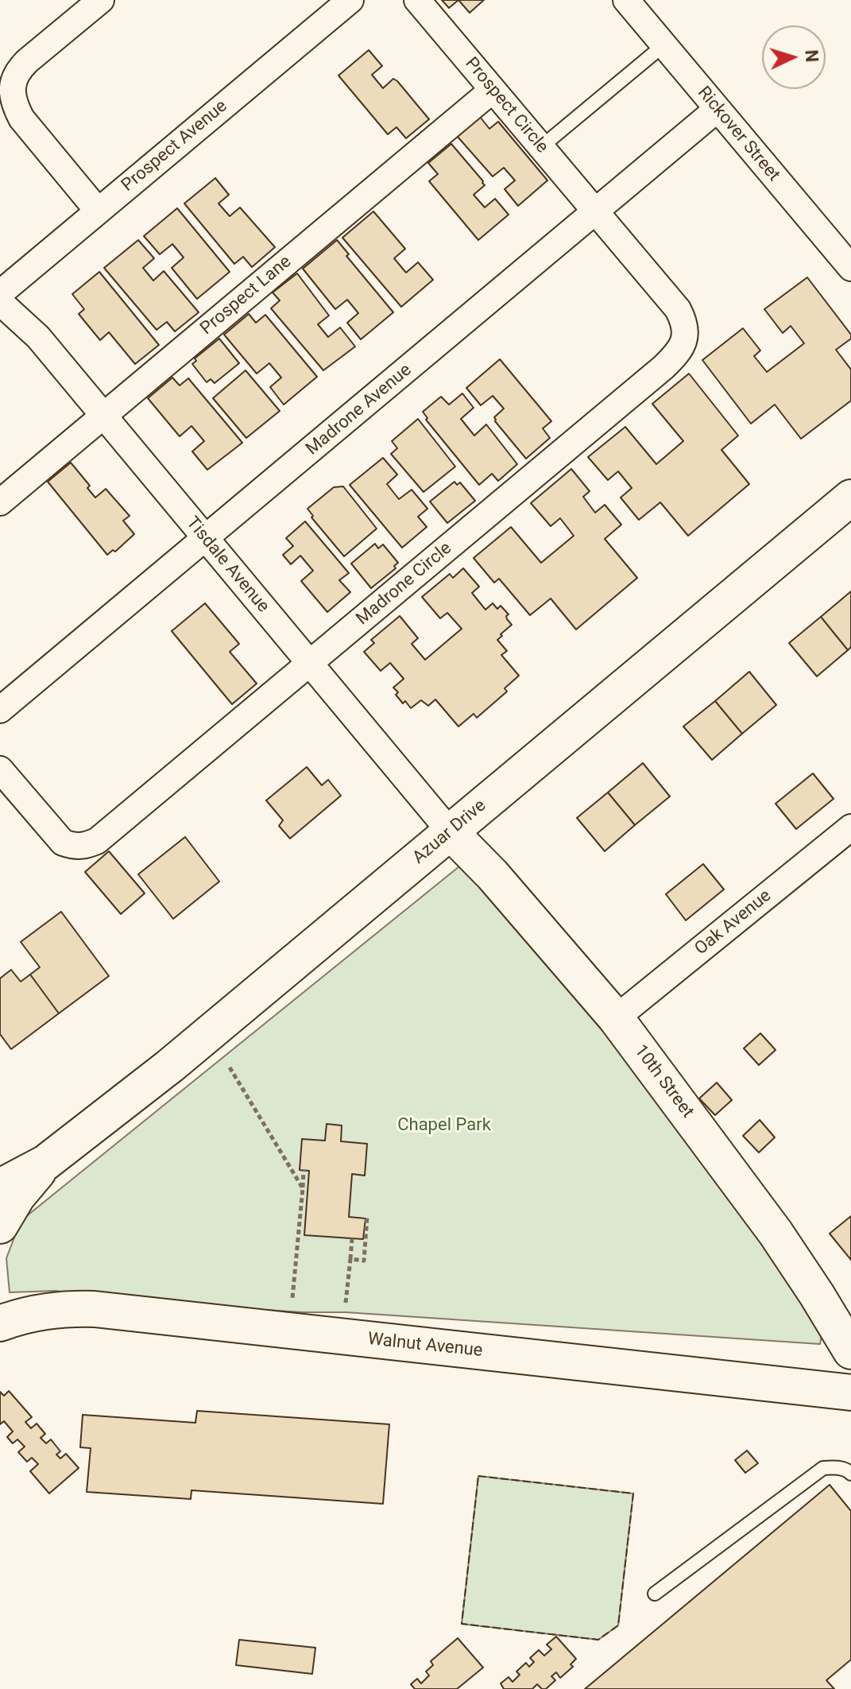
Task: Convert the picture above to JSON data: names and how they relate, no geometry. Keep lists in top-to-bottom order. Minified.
{"streets":{"street":["Prospect Circle","Rickover Street","Prospect Avenue","Prospect Lane","Madrone Avenue","Tisdale Avenue","Madrone Circle","Azuar Drive","Oak Avenue","10th Street","Walnut Avenue"]},"crossings":[["Prospect Circle","Prospect Lane"],["Prospect Circle","Madrone Avenue"],["Prospect Circle","Madrone Circle"],["Rickover Street","Madrone Avenue"],["Prospect Lane","Tisdale Avenue"],["Madrone Avenue","Tisdale Avenue"],["Madrone Avenue","Madrone Circle"],["Tisdale Avenue","Madrone Circle"],["Tisdale Avenue","Azuar Drive"],["Tisdale Avenue","10th Street"],["Azuar Drive","10th Street"],["Oak Avenue","10th Street"]],"parks":["Chapel Park"],"north":"right"}
